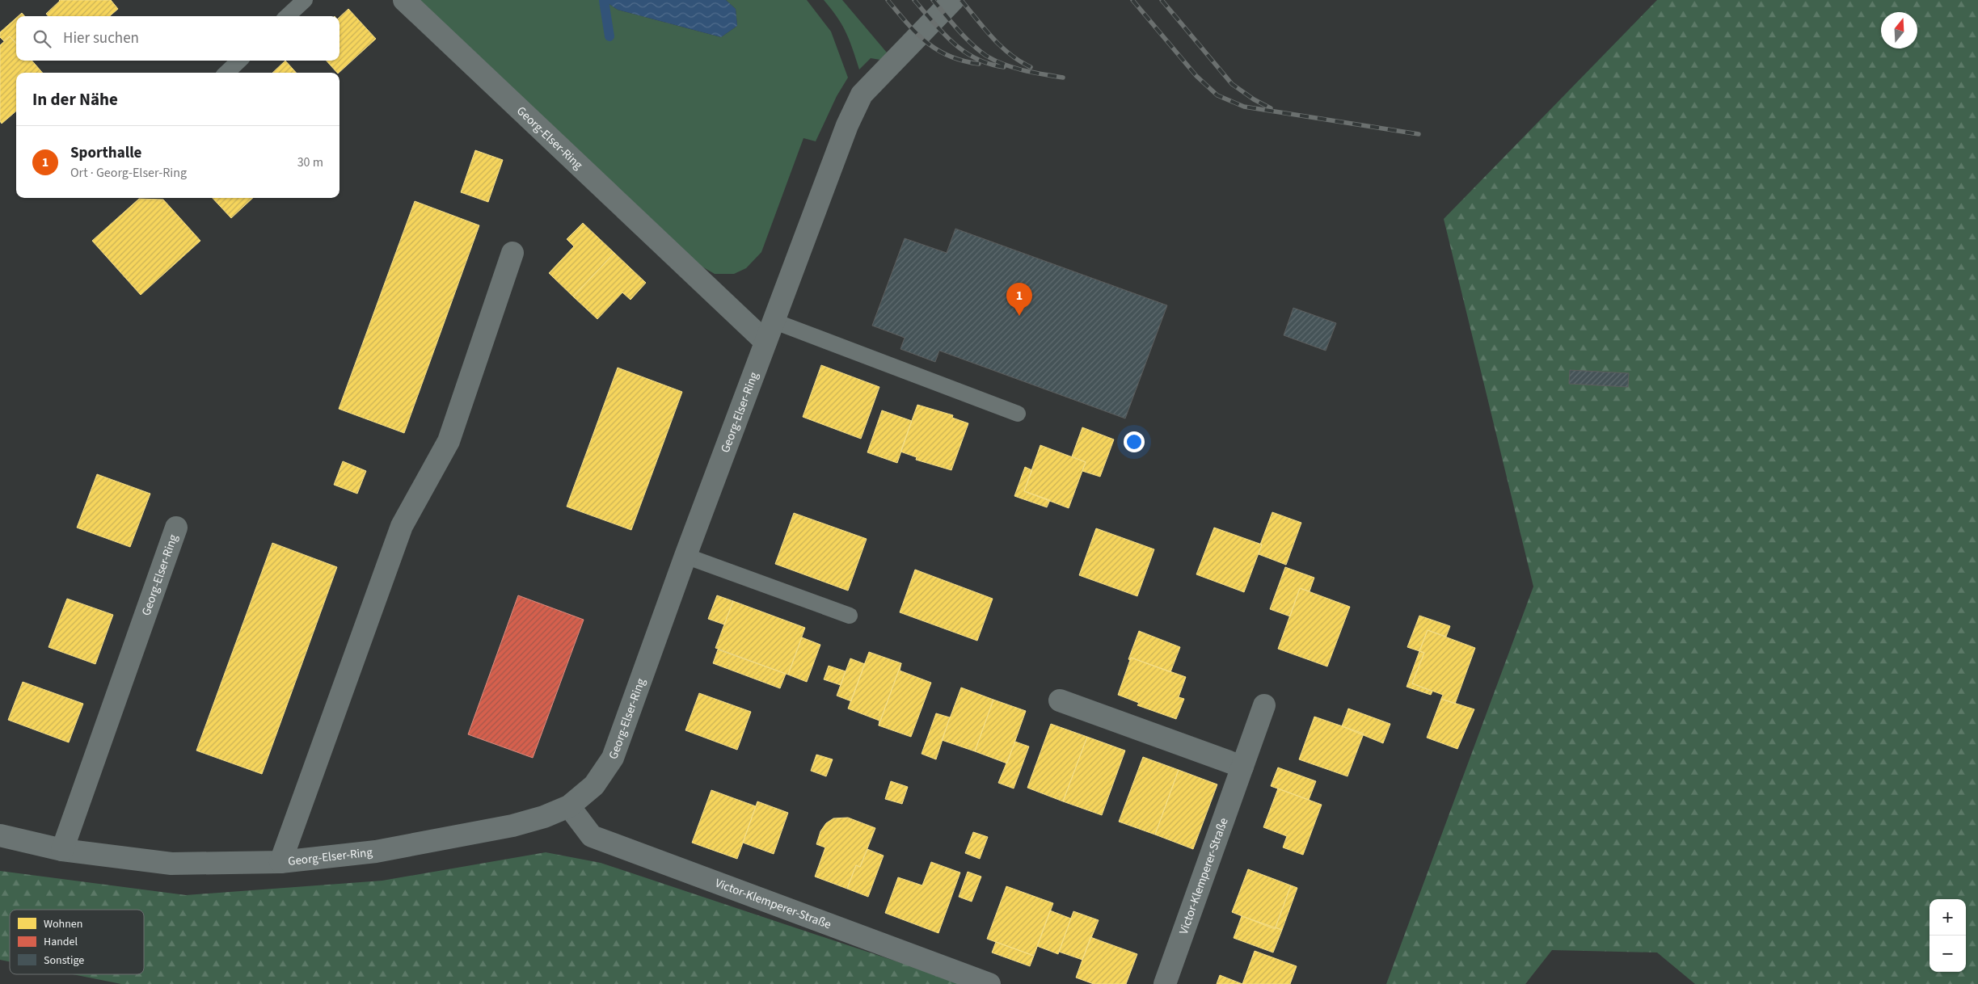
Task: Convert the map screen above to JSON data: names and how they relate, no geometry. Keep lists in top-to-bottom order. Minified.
{"streets":{"street":["Georg-Elser-Ring","Victor-Klemperer-Straße"]},"crossings":[["Georg-Elser-Ring","Victor-Klemperer-Straße"]],"legend":["Wohnen","Handel","Sonstige"],"north":"top","page":{"search":"Hier suchen","heading":"In der Nähe","list":[{"mark":"1","name":"Sporthalle","note":"Ort · Georg-Elser-Ring","value":"30 m"}],"pins":"1","map_buttons":["+","−"]}}
